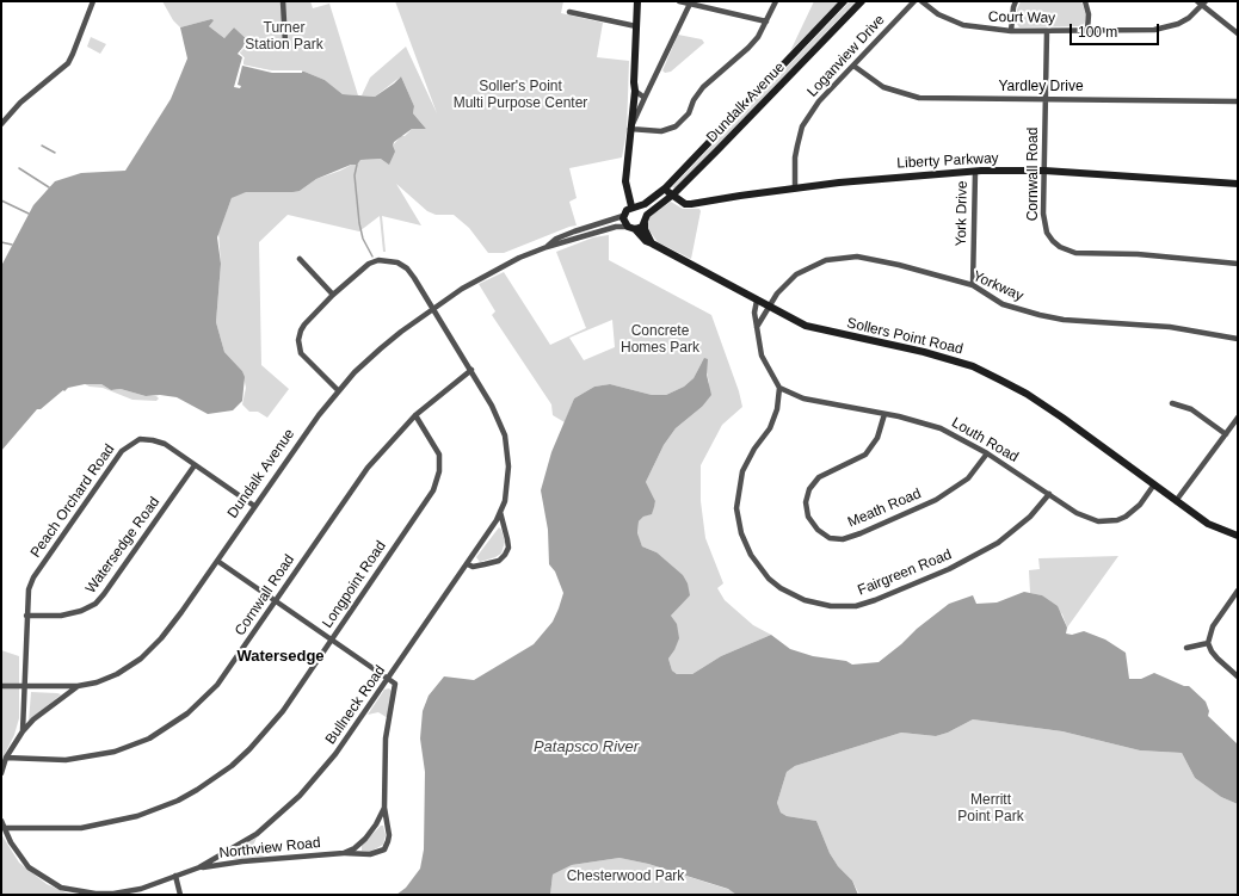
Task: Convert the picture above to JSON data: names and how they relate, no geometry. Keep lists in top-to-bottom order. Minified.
{"streets":{"main road":["Dundalk Avenue","Liberty Parkway","Sollers Point Road"],"street":["Court Way","Loganview Drive","Yardley Drive","Cornwall Road","York Drive","Yorkway","Louth Road","Peach Orchard Road","Meath Road","Watersedge Road","Fairgreen Road","Longpoint Road","Bullneck Road","Northview Road"]},"crossings":[["Court Way","Cornwall Road"],["Loganview Drive","Yardley Drive"],["Loganview Drive","Liberty Parkway"],["Yardley Drive","Cornwall Road"],["Dundalk Avenue","Liberty Parkway"],["Dundalk Avenue","Sollers Point Road"],["Dundalk Avenue","Peach Orchard Road"],["Dundalk Avenue","Bullneck Road"],["Liberty Parkway","Cornwall Road"],["Liberty Parkway","York Drive"],["Cornwall Road","Longpoint Road"],["Cornwall Road","Bullneck Road"],["York Drive","Yorkway"],["Yorkway","Sollers Point Road"],["Sollers Point Road","Louth Road"],["Louth Road","Meath Road"],["Louth Road","Fairgreen Road"],["Peach Orchard Road","Watersedge Road"],["Longpoint Road","Bullneck Road"],["Bullneck Road","Northview Road"]],"districts":["Watersedge"],"water":["Patapsco River"],"parks":["Turner Station Park","Soller's Point Multi Purpose Center","Concrete Homes Park","Merritt Point Park","Chesterwood Park"],"scale_bar":"100 m"}
